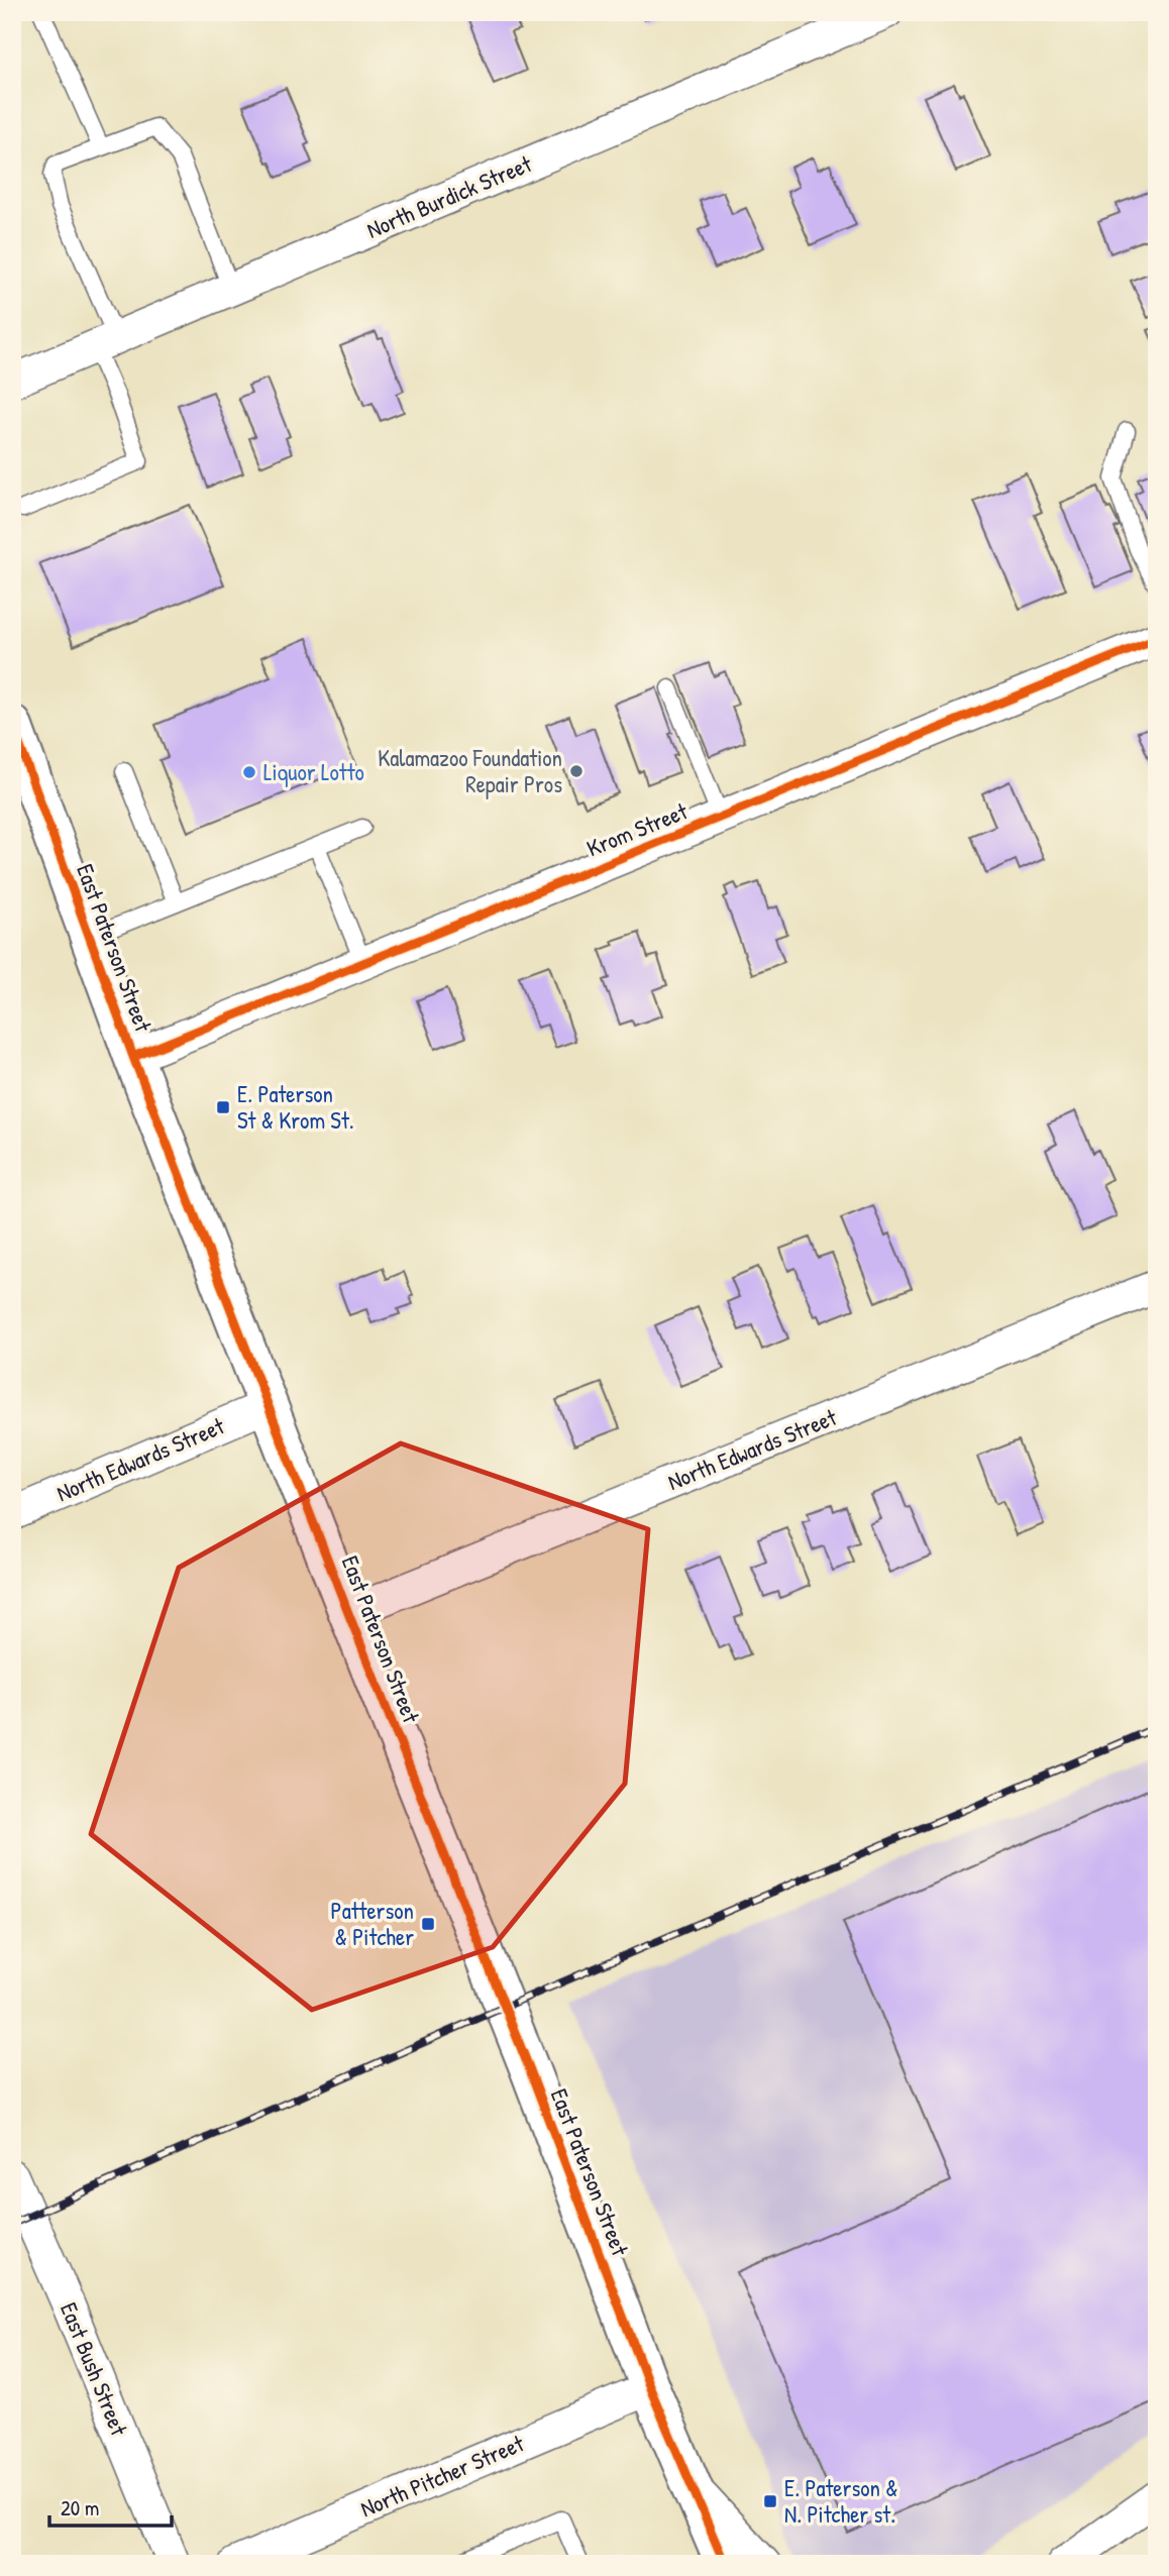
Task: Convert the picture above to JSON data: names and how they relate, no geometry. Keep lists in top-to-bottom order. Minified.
{"streets":{"street":["North Burdick Street","Krom Street","East Paterson Street","North Edwards Street","East Bush Street","North Pitcher Street"]},"crossings":[["Krom Street","East Paterson Street"],["East Paterson Street","North Edwards Street"],["East Paterson Street","North Pitcher Street"]],"places":{"other":["Kalamazoo Foundation Repair Pros","Liquor Lotto"],"transit":["E. Paterson St & Krom St.","Patterson & Pitcher","E. Paterson & N. Pitcher st."]},"scale_bar":"20 m"}
